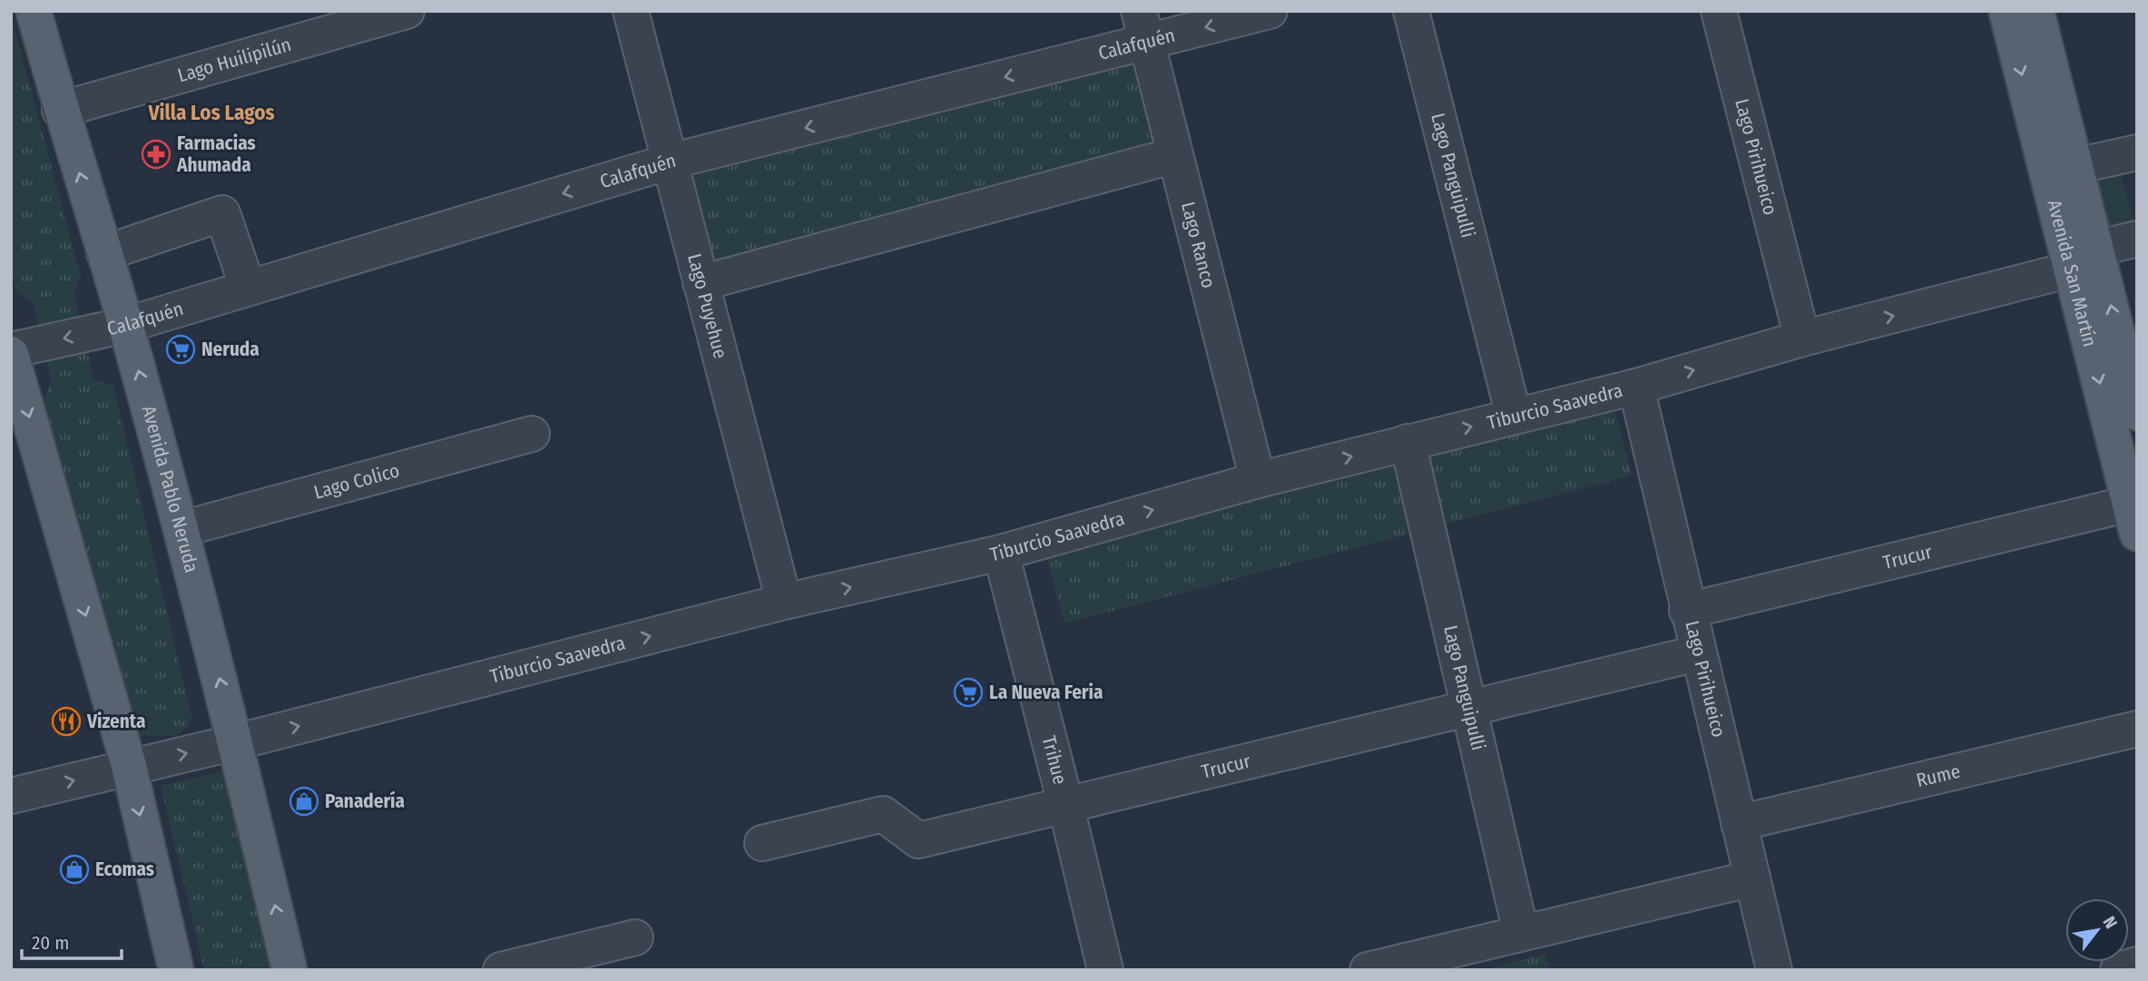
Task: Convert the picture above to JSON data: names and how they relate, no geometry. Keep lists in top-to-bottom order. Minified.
{"streets":{"main road":["Avenida San Martín","Avenida Pablo Neruda"],"street":["Calafquén","Lago Huilipilún","Lago Pirihueico","Lago Panguipulli","Lago Ranco","Lago Puyehue","Tiburcio Saavedra","Lago Colico","Trucur","Trihue","Rume"]},"crossings":[["Calafquén","Lago Ranco"],["Calafquén","Lago Puyehue"],["Calafquén","Avenida Pablo Neruda"],["Lago Huilipilún","Avenida Pablo Neruda"],["Lago Pirihueico","Tiburcio Saavedra"],["Lago Pirihueico","Trucur"],["Lago Pirihueico","Rume"],["Lago Panguipulli","Tiburcio Saavedra"],["Lago Panguipulli","Trucur"],["Lago Ranco","Tiburcio Saavedra"],["Avenida San Martín","Tiburcio Saavedra"],["Avenida San Martín","Trucur"],["Lago Puyehue","Tiburcio Saavedra"],["Tiburcio Saavedra","Avenida Pablo Neruda"],["Tiburcio Saavedra","Trihue"],["Lago Colico","Avenida Pablo Neruda"],["Trucur","Trihue"]],"one_way":["Tiburcio Saavedra"],"districts":["Villa Los Lagos"],"places":{"pharmacy":["Farmacias Ahumada"],"supermarket":["Neruda","La Nueva Feria"],"restaurant":["Vizenta"],"shop":["Panadería","Ecomas"]},"scale_bar":"20 m","north":"top right"}
